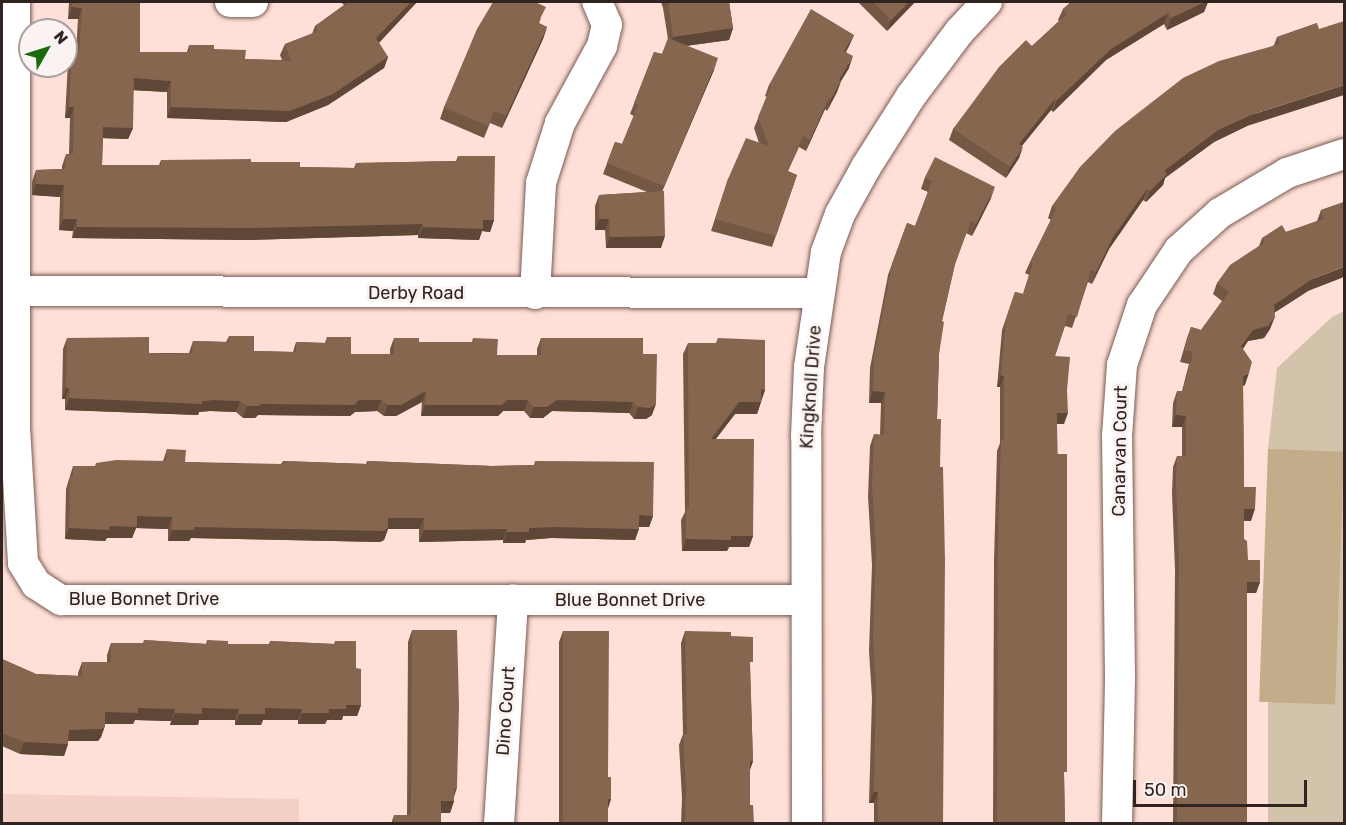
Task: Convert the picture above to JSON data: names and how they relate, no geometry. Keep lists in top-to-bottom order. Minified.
{"streets":{"street":["Derby Road","Kingknoll Drive","Canarvan Court","Blue Bonnet Drive","Dino Court"]},"crossings":[["Derby Road","Kingknoll Drive"],["Derby Road","Blue Bonnet Drive"],["Kingknoll Drive","Blue Bonnet Drive"],["Blue Bonnet Drive","Dino Court"]],"scale_bar":"50 m","north":"top right"}
